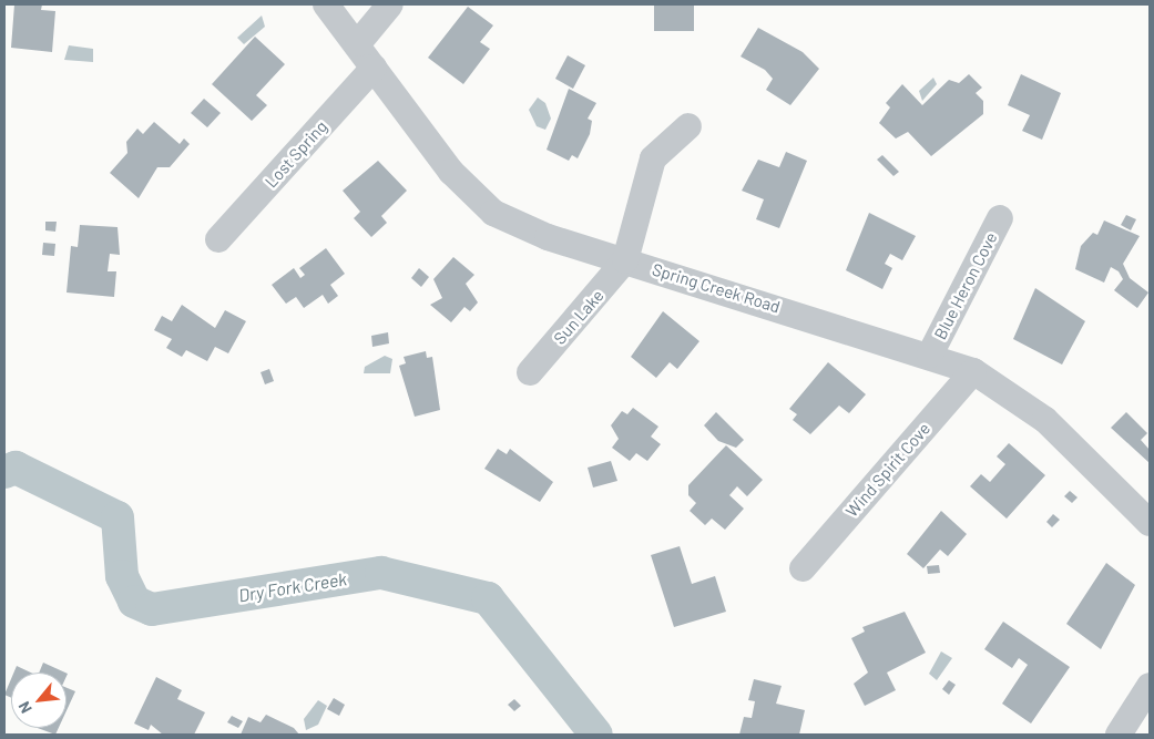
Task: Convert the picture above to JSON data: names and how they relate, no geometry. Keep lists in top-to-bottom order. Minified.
{"streets":{"street":["Lost Spring","Blue Heron Cove","Spring Creek Road","Sun Lake","Wind Spirit Cove"]},"crossings":[["Lost Spring","Spring Creek Road"],["Blue Heron Cove","Spring Creek Road"],["Spring Creek Road","Sun Lake"],["Spring Creek Road","Wind Spirit Cove"]],"water":["Dry Fork Creek"],"north":"bottom left"}
